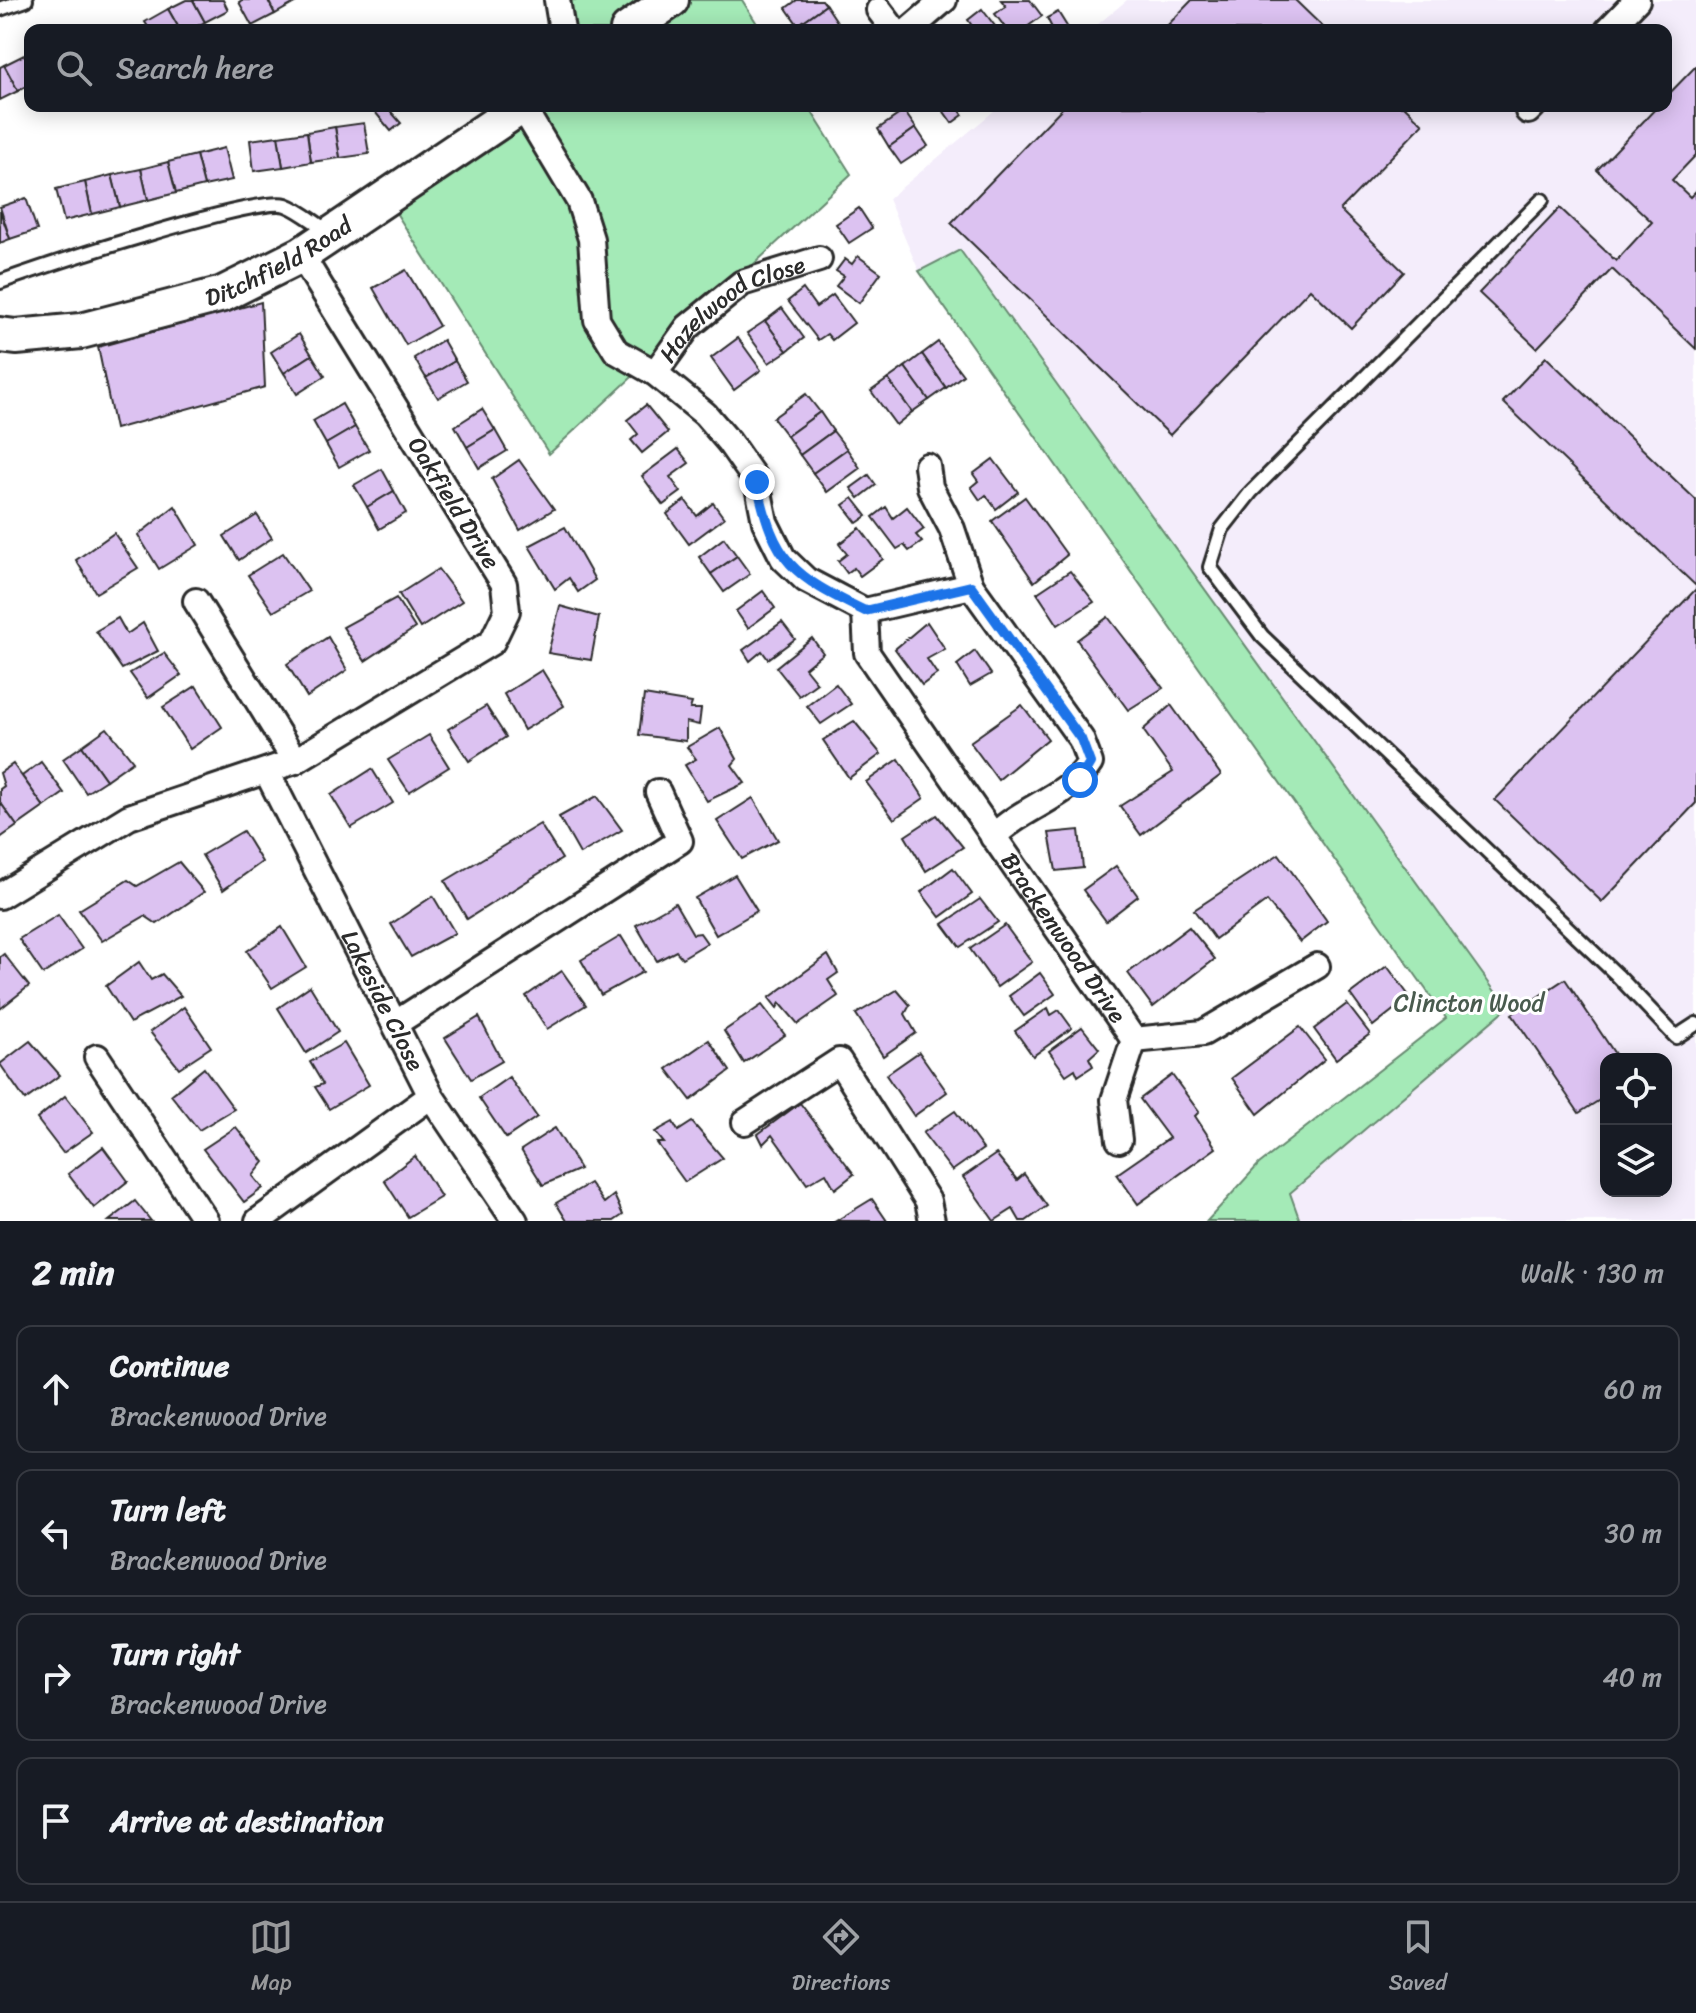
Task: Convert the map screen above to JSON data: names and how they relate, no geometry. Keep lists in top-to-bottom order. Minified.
{"streets":{"street":["Ditchfield Road","Hazelwood Close","Oakfield Drive","Brackenwood Drive","Lakeside Close"]},"crossings":[["Ditchfield Road","Oakfield Drive"],["Oakfield Drive","Lakeside Close"]],"parks":["Clincton Wood"],"page":{"search":"Search here","heading":["2 min","Walk · 130 m"],"list":[["Continue","Brackenwood Drive","60 m"],["Turn left","Brackenwood Drive","30 m"],["Turn right","Brackenwood Drive","40 m"],"Arrive at destination"],"nav":["Map","Directions","Saved"]}}
